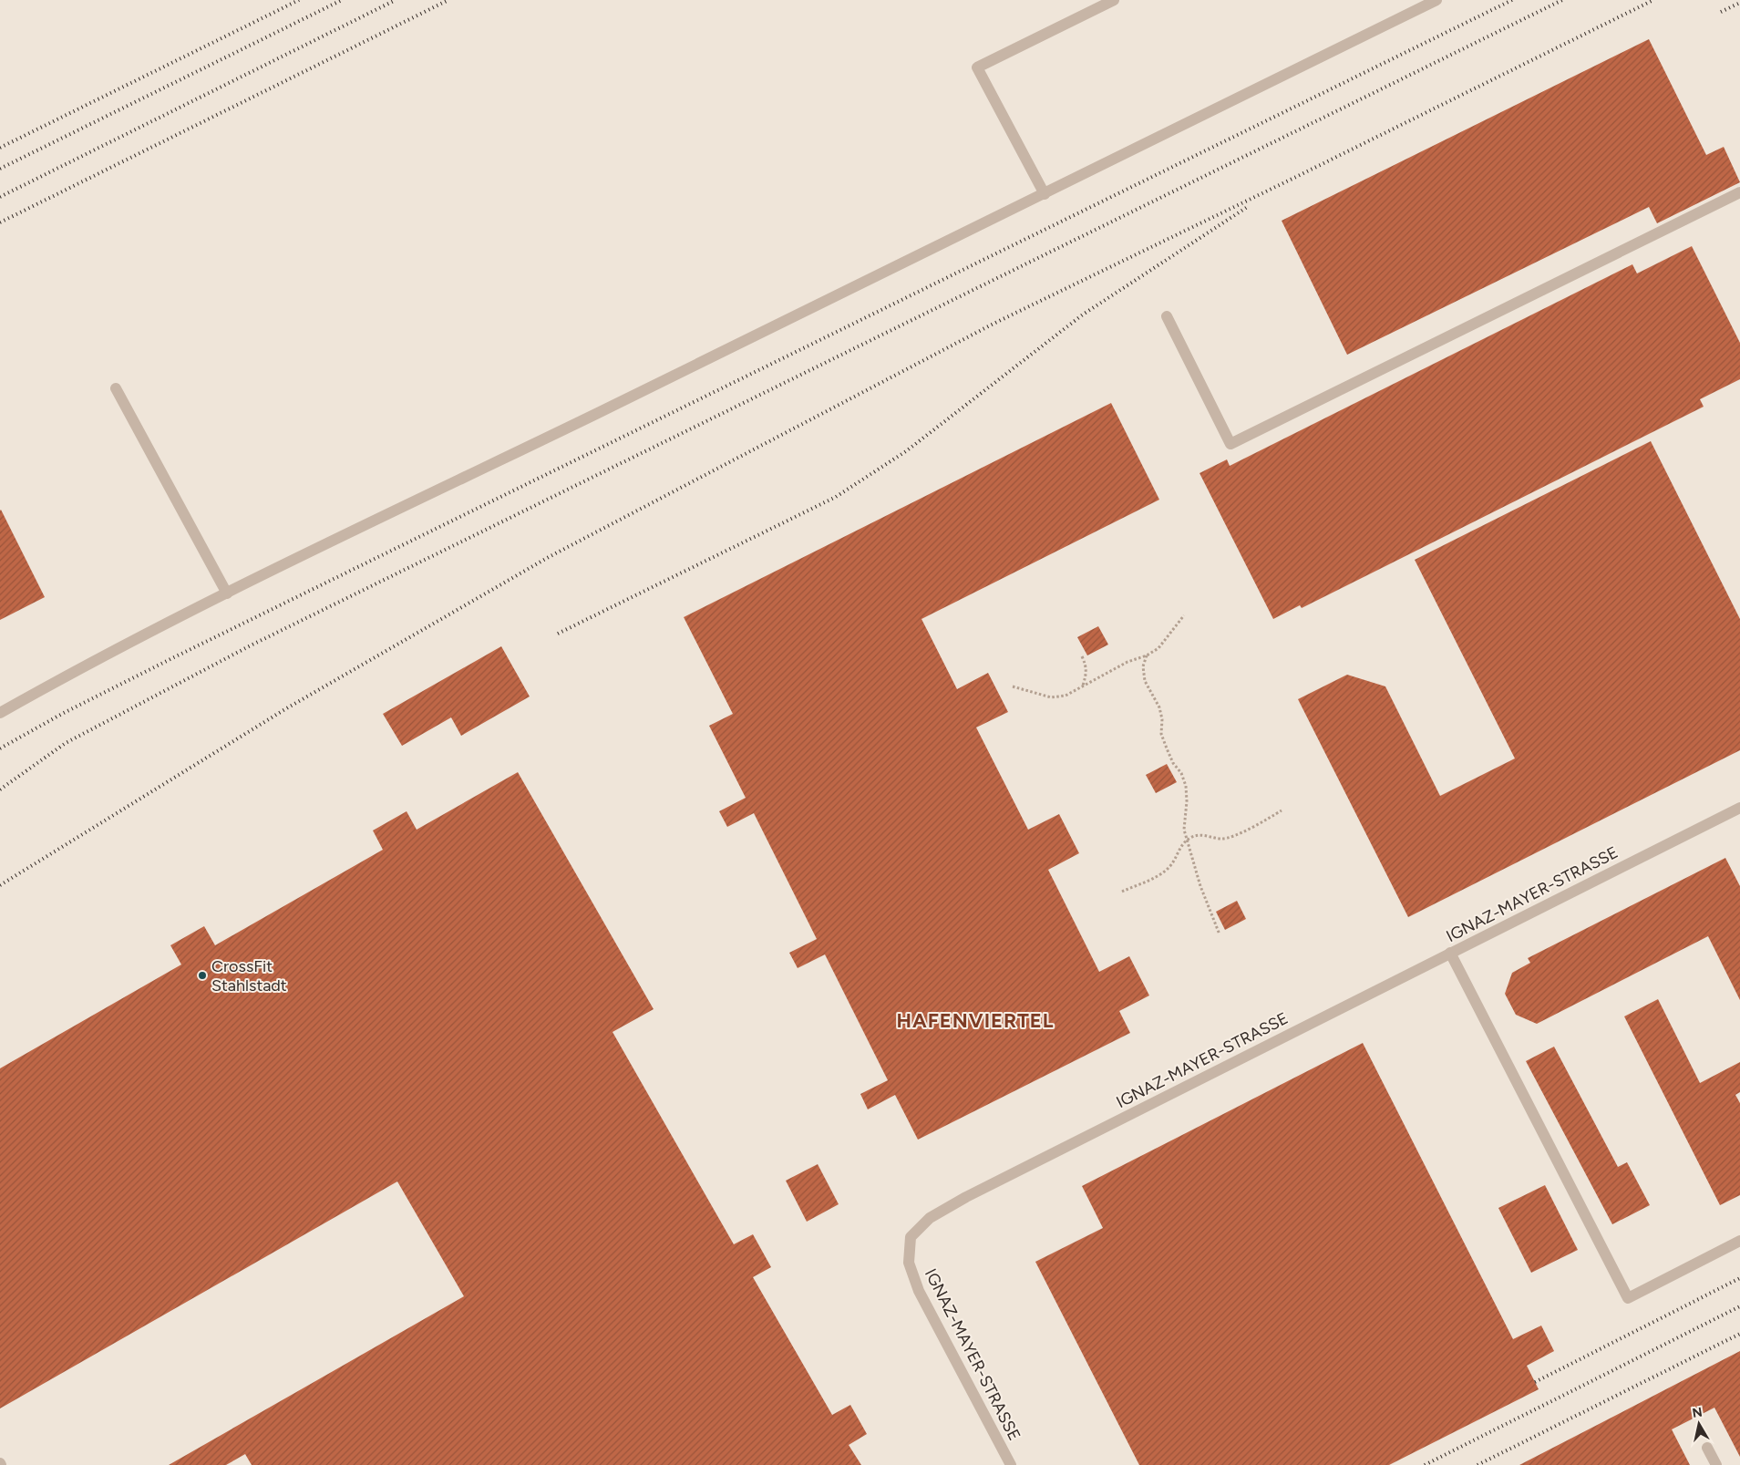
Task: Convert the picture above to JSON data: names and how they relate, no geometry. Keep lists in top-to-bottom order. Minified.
{"streets":{"street":["IGNAZ-MAYER-STRASSE"]},"districts":["HAFENVIERTEL"],"places":["CrossFit Stahlstadt"],"north":"top"}
